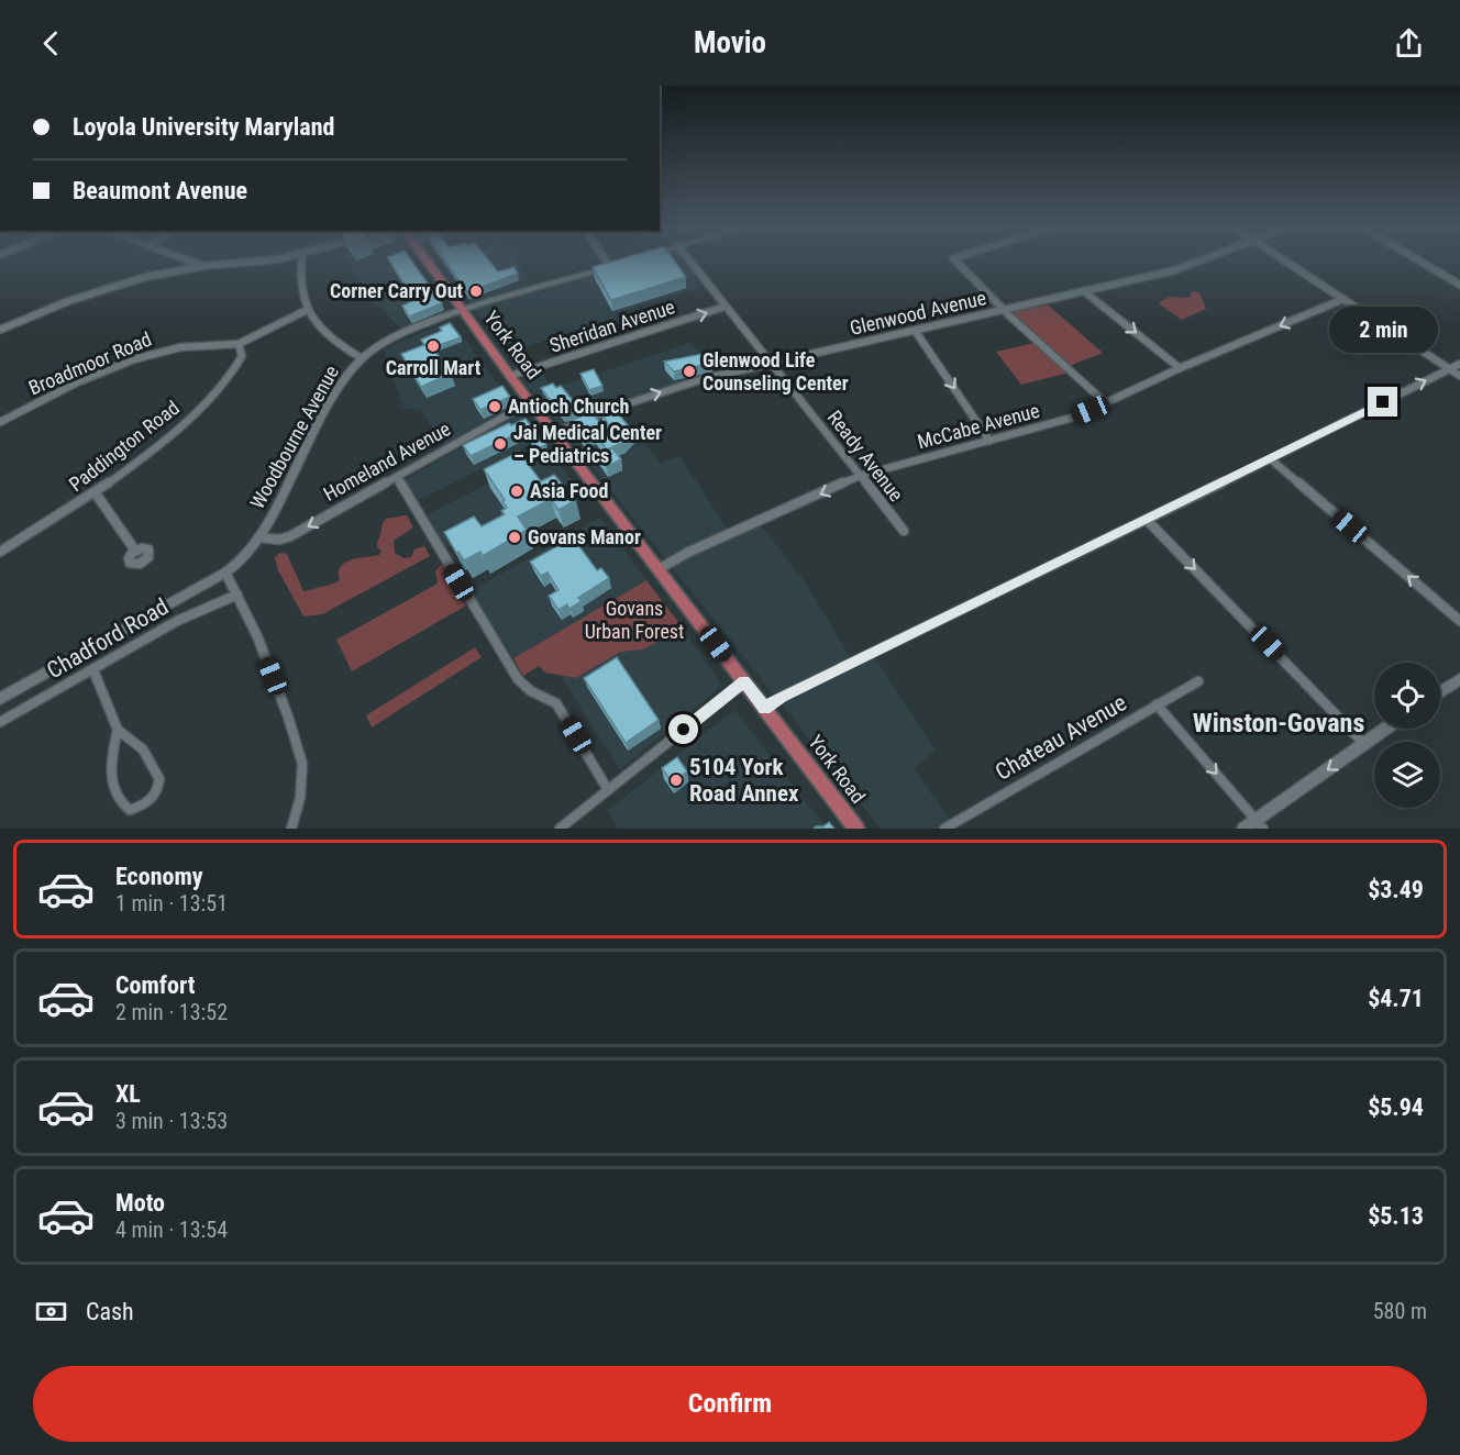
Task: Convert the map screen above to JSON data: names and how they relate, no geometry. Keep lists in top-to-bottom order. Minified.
{"streets":{"main road":["York Road"],"street":["Glenwood Avenue","Sheridan Avenue","Broadmoor Road","McCabe Avenue","Woodbourne Avenue","Paddington Road","Ready Avenue","Homeland Avenue","Chadford Road","Chateau Avenue"]},"crossings":[["Glenwood Avenue","York Road"],["Glenwood Avenue","Ready Avenue"],["Sheridan Avenue","York Road"],["Sheridan Avenue","Ready Avenue"],["York Road","McCabe Avenue"],["York Road","Woodbourne Avenue"],["York Road","Homeland Avenue"],["Broadmoor Road","Paddington Road"],["McCabe Avenue","Ready Avenue"],["Woodbourne Avenue","Homeland Avenue"]],"one_way":["Sheridan Avenue","McCabe Avenue","Homeland Avenue"],"districts":["Winston-Govans"],"parks":["Govans Urban Forest"],"places":["Corner Carry Out","Carroll Mart","Glenwood Life Counseling Center","Antioch Church","Jai Medical Center – Pediatrics","Asia Food","Govans Manor","5104 York Road Annex"],"page":{"header":"Movio","banner":["Loyola University Maryland","Beaumont Avenue"],"bubble":"2 min","list":[{"name":"Economy","note":"1 min · 13:51","value":"$3.49"},{"name":"Comfort","note":"2 min · 13:52","value":"$4.71"},{"name":"XL","note":"3 min · 13:53","value":"$5.94"},{"name":"Moto","note":"4 min · 13:54","value":"$5.13"}],"pay":["Cash","580 m"],"buttons":"Confirm"}}
